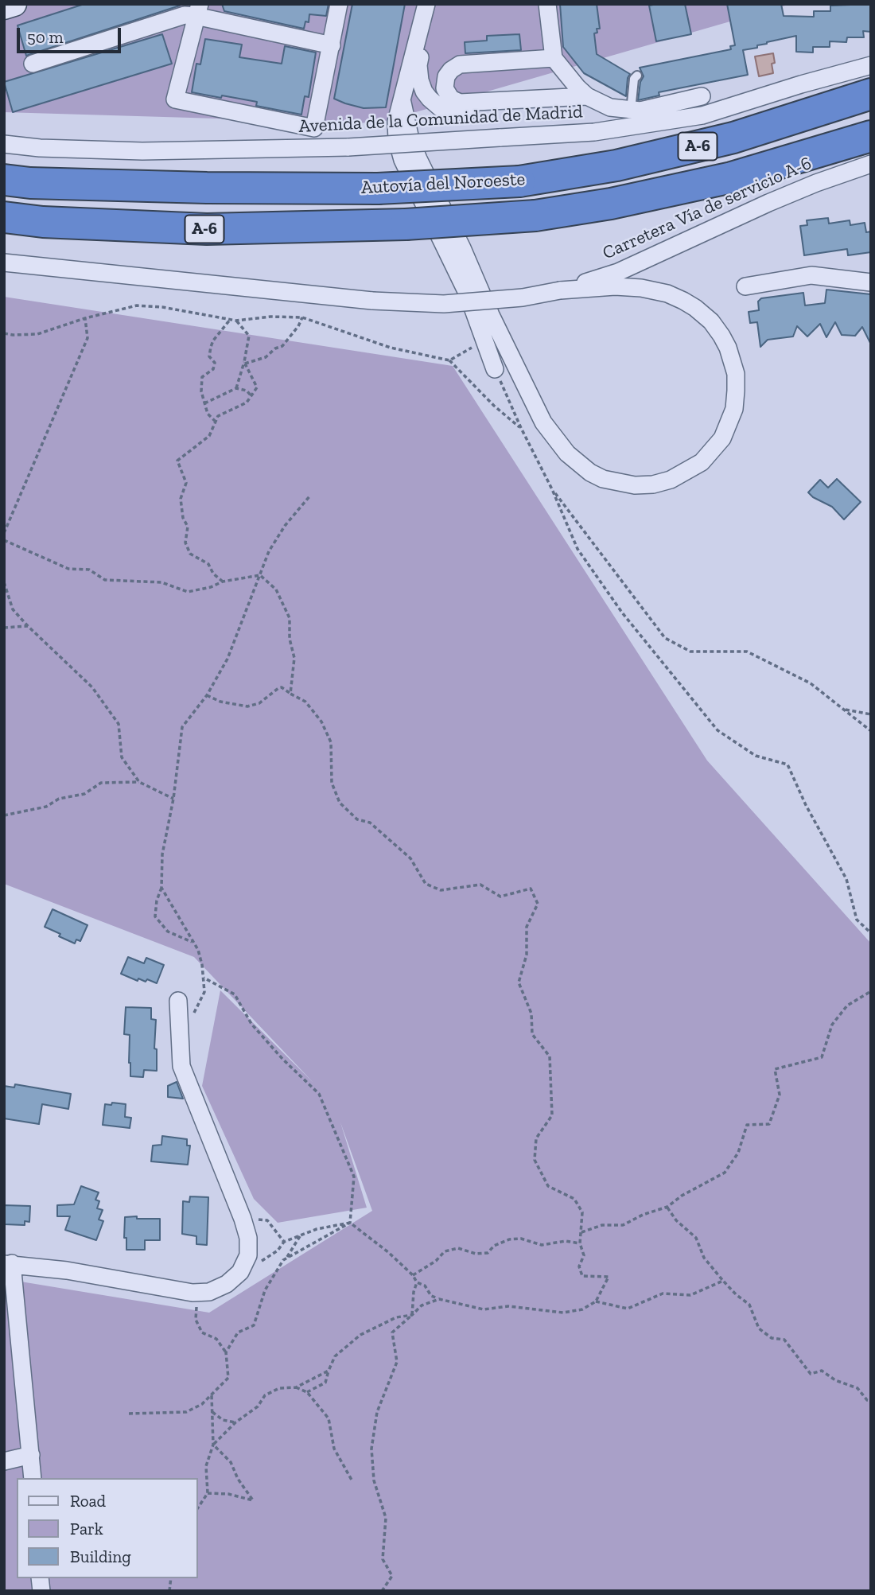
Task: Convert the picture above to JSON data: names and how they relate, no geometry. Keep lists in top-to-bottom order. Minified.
{"streets":{"highway":["A-6","Autovía del Noroeste"],"street":["Avenida de la Comunidad de Madrid","Carretera Vía de servicio A-6"]},"legend":["Road","Park","Building"],"scale_bar":"50 m"}
